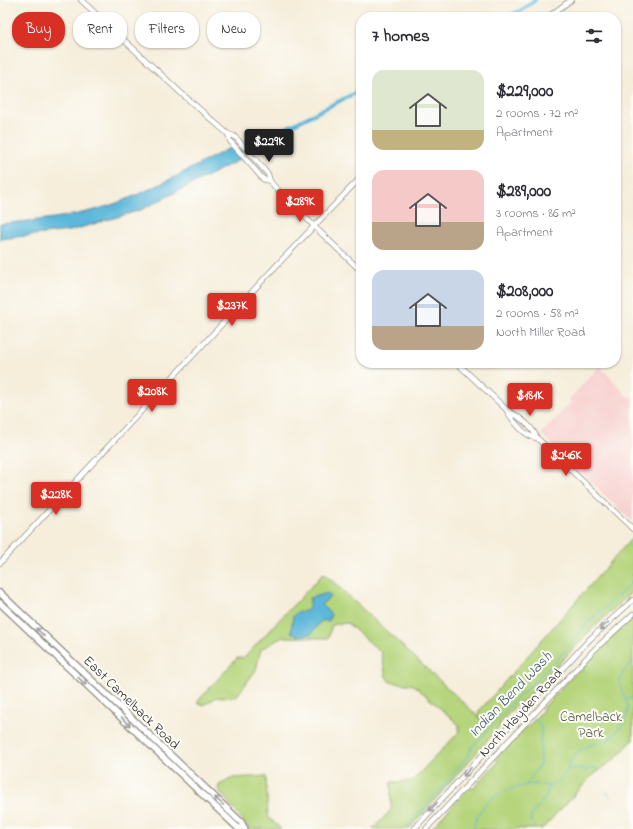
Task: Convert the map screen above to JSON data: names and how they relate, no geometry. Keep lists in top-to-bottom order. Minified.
{"streets":{"main road":["East Camelback Road","North Hayden Road"]},"water":["Indian Bend Wash"],"parks":["Camelback Park"],"page":{"chip":["Buy","Rent","Filters","New"],"heading":"7 homes","list":[{"name":"$229,000","note":"2 rooms · 72 m² · Apartment"},{"name":"$289,000","note":"3 rooms · 86 m² · Apartment"},{"name":"$208,000","note":"2 rooms · 58 m² · North Miller Road"}],"price":["$229K","$289K","$237K","$208K","$181K","$246K","$228K"]}}
